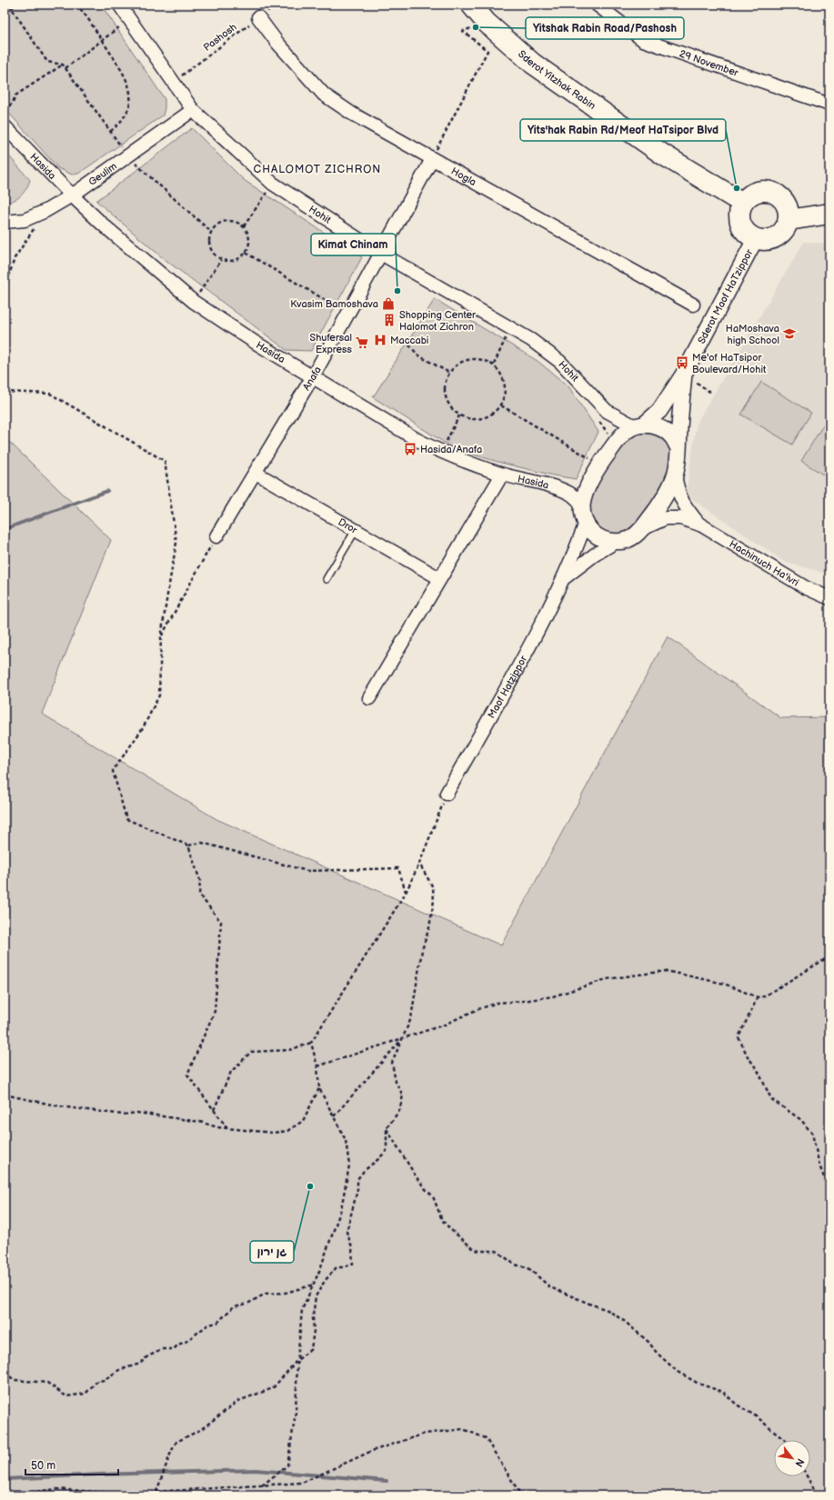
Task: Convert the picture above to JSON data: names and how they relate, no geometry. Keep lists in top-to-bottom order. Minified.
{"streets":{"main road":["Sderot Yitzhak Rabin"],"street":["29 November","Hasida","Geulim","Hogla","Hohit","Sderot Maof HaTzippor","Anafa","Dror","Hachinuch Ha'ivri","Maof Hatzippor"],"path":["Pashosh"]},"crossings":[["Pashosh","Hogla"],["Pashosh","Hohit"],["Sderot Yitzhak Rabin","Sderot Maof HaTzippor"],["Hasida","Geulim"],["Hasida","Hohit"],["Hasida","Sderot Maof HaTzippor"],["Hasida","Anafa"],["Hasida","Hachinuch Ha'ivri"],["Hasida","Maof Hatzippor"],["Geulim","Hohit"],["Hogla","Anafa"],["Hohit","Sderot Maof HaTzippor"],["Hohit","Anafa"],["Hohit","Hachinuch Ha'ivri"],["Hohit","Maof Hatzippor"],["Sderot Maof HaTzippor","Hachinuch Ha'ivri"],["Sderot Maof HaTzippor","Maof Hatzippor"],["Anafa","Dror"],["Hachinuch Ha'ivri","Maof Hatzippor"]],"districts":["CHALOMOT ZICHRON"],"places":{"other":["Yitshak Rabin Road/Pashosh","Yits'hak Rabin Rd/Meof HaTsipor Blvd","Kimat Chinam","גן ירון"],"shop":["Kvasim Bamoshava"],"building":["Shopping Center Halomot Zichron"],"school or university":["HaMoshava high School"],"hospital":["Maccabi"],"supermarket":["Shufersal Express"],"bus stop":["Me'of HaTsipor Boulevard/Hohit","Hasida/Anafa"]},"scale_bar":"50 m","north":"bottom right"}
